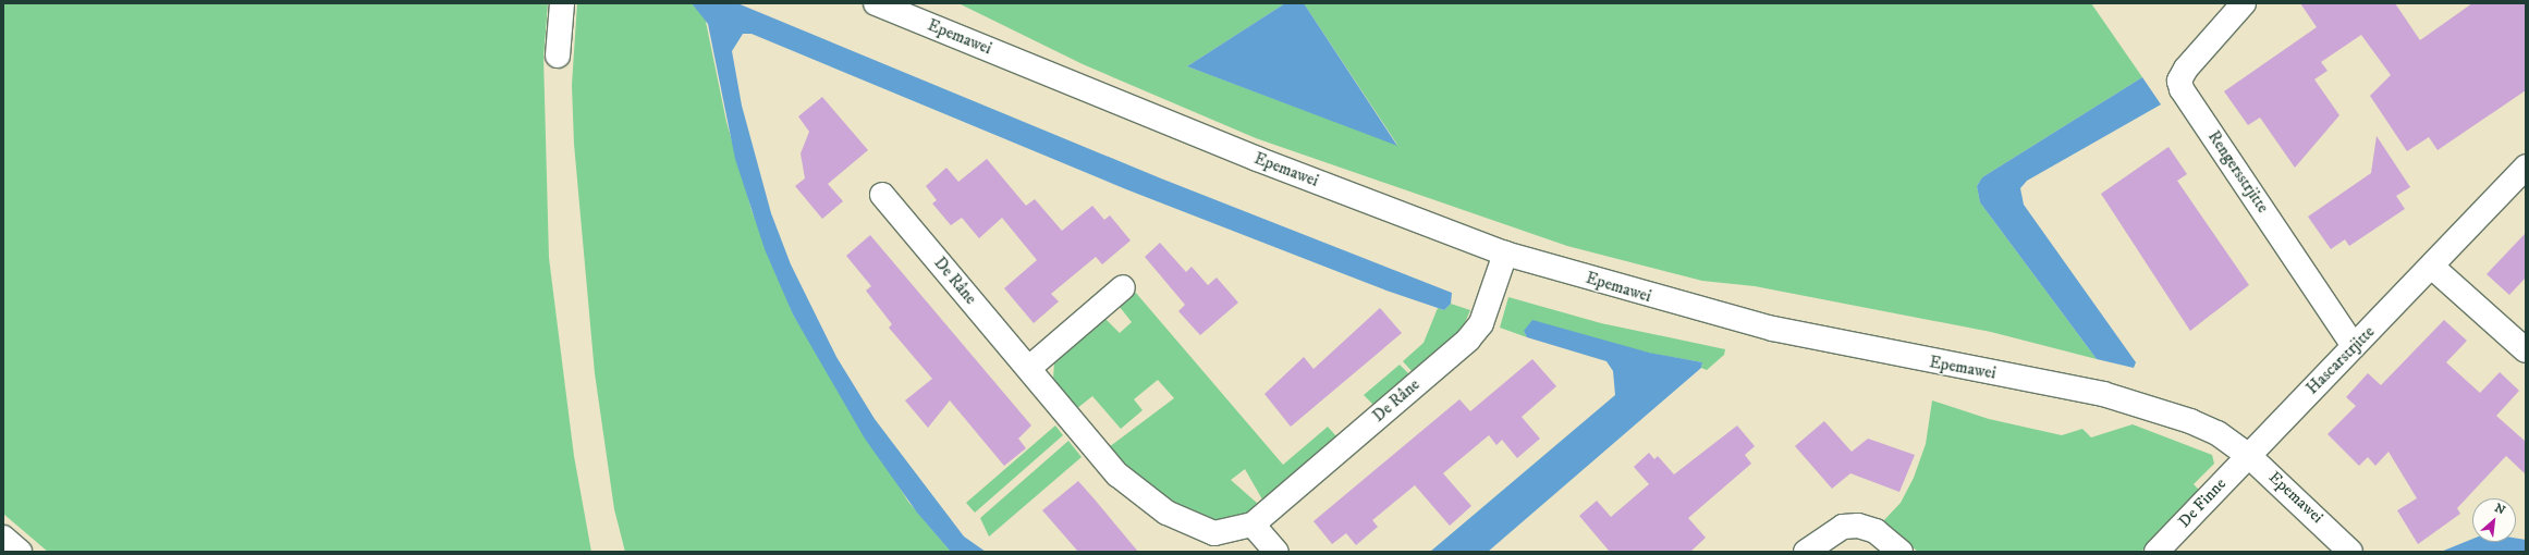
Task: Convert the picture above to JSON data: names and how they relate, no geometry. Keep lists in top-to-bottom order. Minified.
{"streets":{"street":["Epemawei","Rengersstrjitte","De Râne","Hascarstrjitte","De Finne"]},"crossings":[["Epemawei","De Râne"],["Epemawei","Hascarstrjitte"],["Epemawei","De Finne"],["Rengersstrjitte","Hascarstrjitte"],["Hascarstrjitte","De Finne"]],"north":"top right"}
